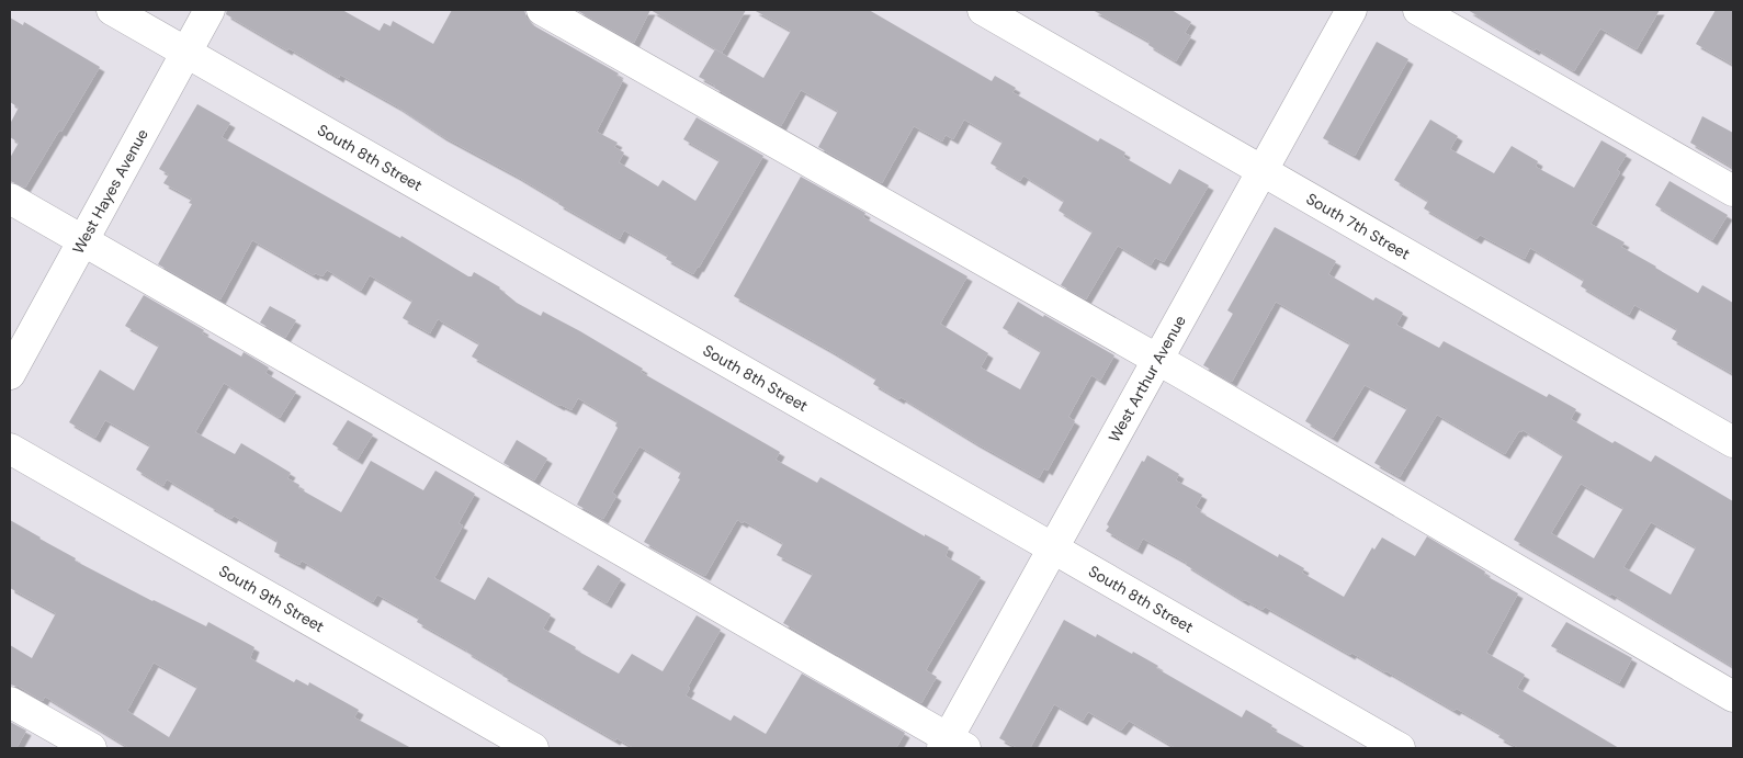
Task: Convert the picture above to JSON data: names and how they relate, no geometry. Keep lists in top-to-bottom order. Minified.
{"streets":{"street":["South 8th Street","West Hayes Avenue","South 7th Street","West Arthur Avenue","South 9th Street"]},"crossings":[["South 8th Street","West Hayes Avenue"],["South 8th Street","West Arthur Avenue"],["South 7th Street","West Arthur Avenue"]]}
